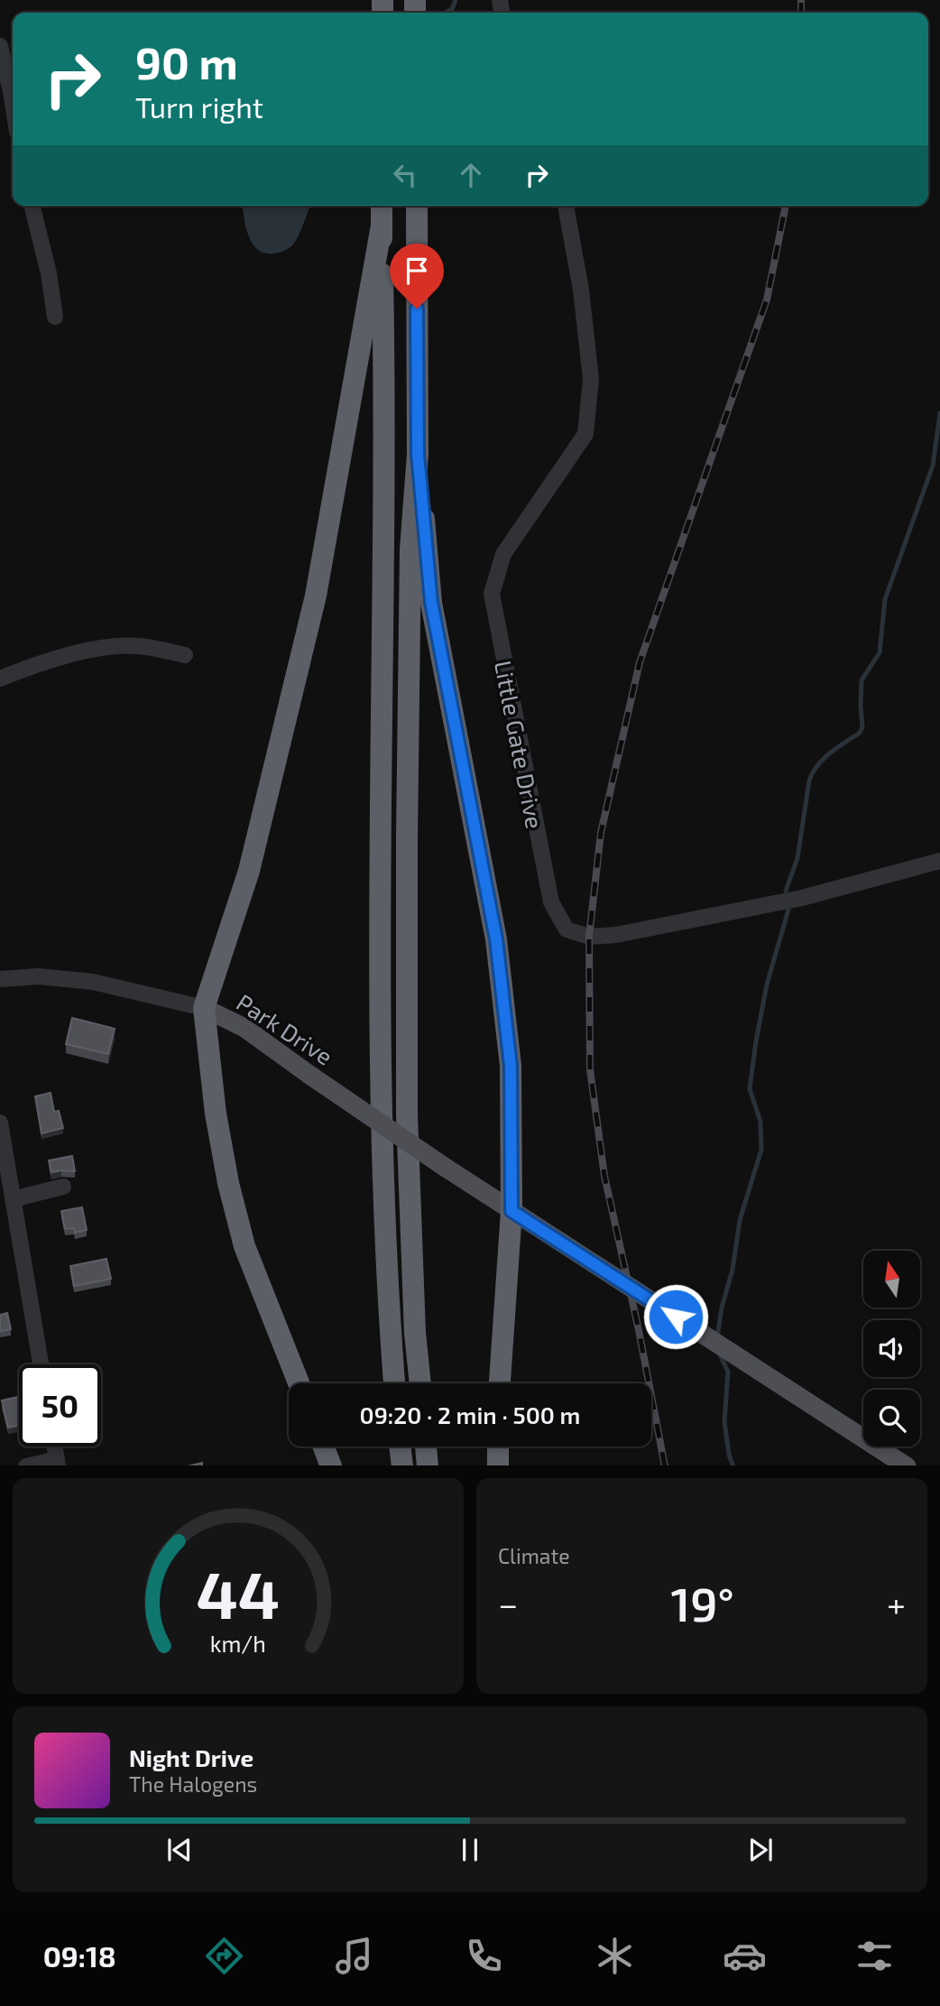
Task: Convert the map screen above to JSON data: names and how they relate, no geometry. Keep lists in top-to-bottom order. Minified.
{"streets":{"main road":["Park Drive"],"street":["Little Gate Drive"]},"north":"top","page":{"turn":["90 m","Turn right"],"limit":"50","trip":"09:20 · 2 min · 500 m","tile":"Climate","heat":["−","19°","+"],"song":["Night Drive","The Halogens"],"tabs":"09:18","gauge":["44","km/h"]}}
